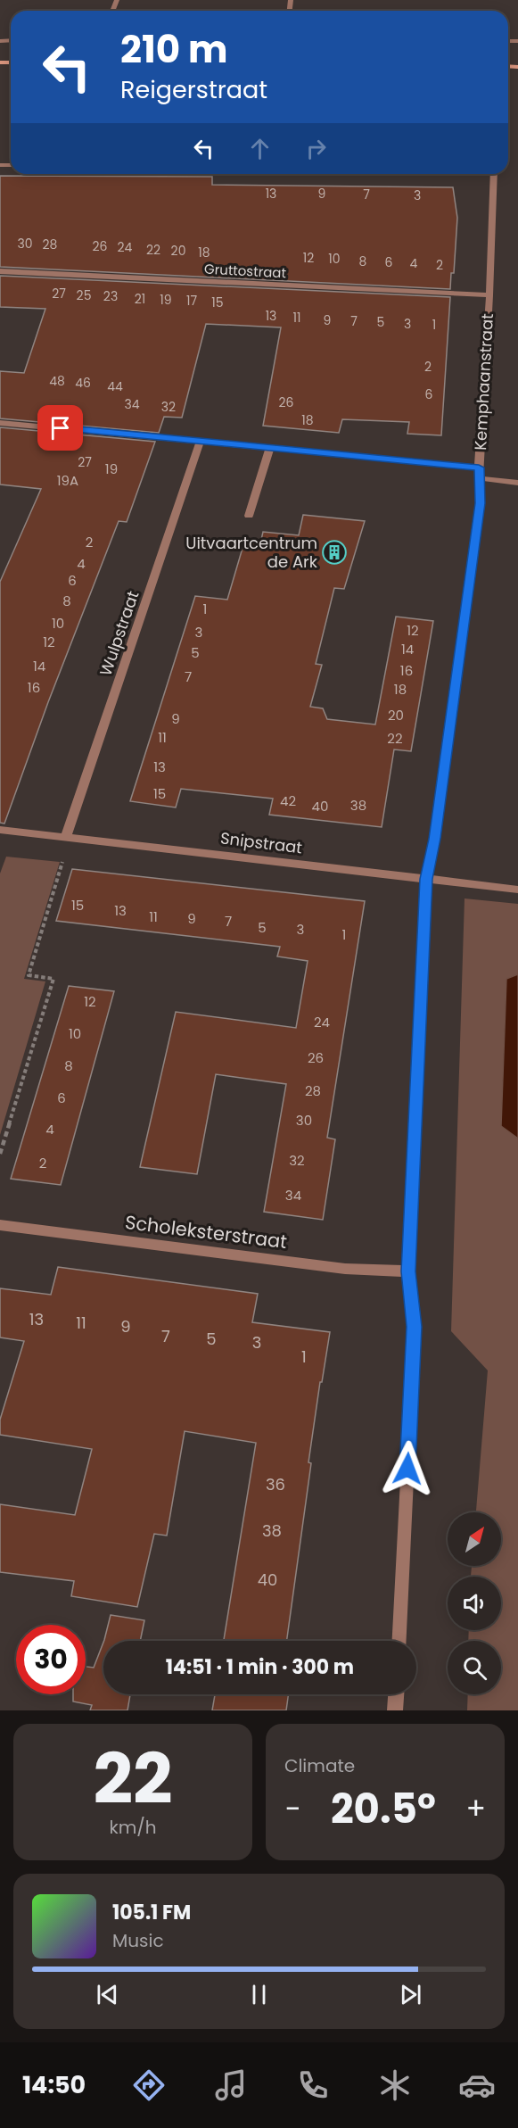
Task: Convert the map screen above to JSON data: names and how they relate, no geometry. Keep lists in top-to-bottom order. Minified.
{"streets":{"street":["Gruttostraat","Kemphaanstraat","Wulpstraat","Snipstraat","Scholeksterstraat"]},"crossings":[["Gruttostraat","Kemphaanstraat"],["Kemphaanstraat","Snipstraat"],["Kemphaanstraat","Scholeksterstraat"],["Wulpstraat","Snipstraat"]],"places":{"building":["Uitvaartcentrum de Ark"]},"house_numbers":["13","9","7","3","30","28","26","24","22","20","18","12","10","8","6","4","2","27","25","23","21","19","17","15","13","11","9","7","5","3","1","2","48","46","44","6","26","34","32","18","27","19","19A","2","4","6","8","1","10","12","3","12","14","5","14","16","7","16","18","20","9","11","22","13","15","42","38","40","15","13","11","9","7","5","3","1","12","24","10","26","8","28","6","30","4","32","2","34","13","11","9","7","5","3","1","36","38","40"],"north":"top right","page":{"turn":["210 m","Reigerstraat"],"limit":"30","trip":"14:51 · 1 min · 300 m","tile":[["22","km/h"],"Climate"],"heat":["−","20.5°","+"],"song":["105.1 FM","Music"],"tabs":"14:50"}}
